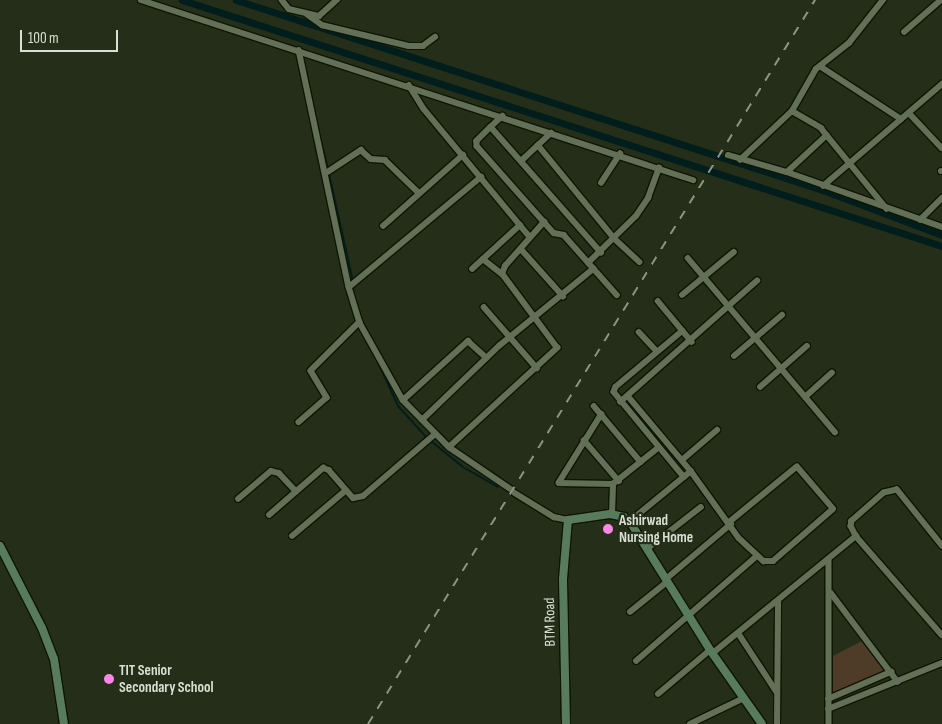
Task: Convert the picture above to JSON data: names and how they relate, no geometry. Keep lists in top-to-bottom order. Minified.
{"streets":{"street":["BTM Road"]},"places":["Ashirwad Nursing Home","TIT Senior Secondary School"],"scale_bar":"100 m"}
